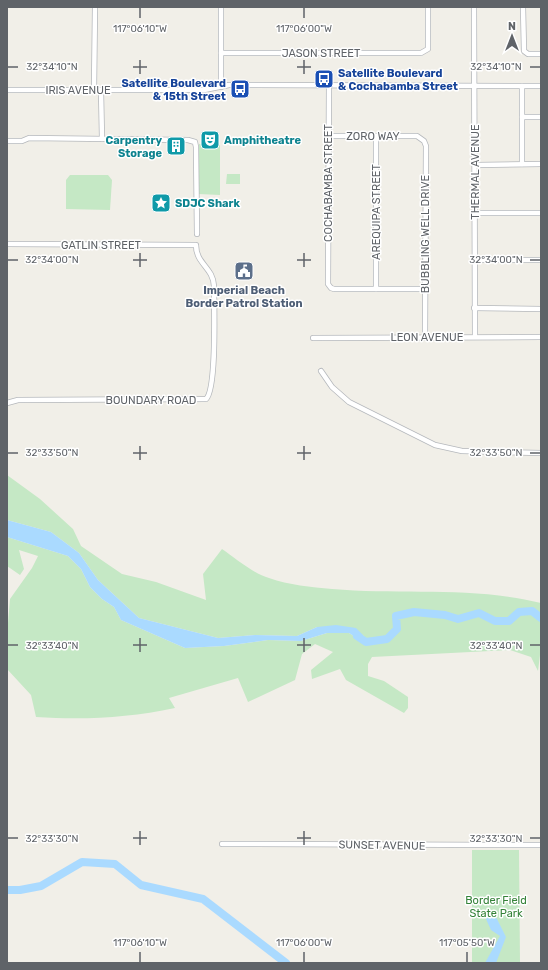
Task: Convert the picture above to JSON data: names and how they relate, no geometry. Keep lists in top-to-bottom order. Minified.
{"streets":{"street":["JASON STREET","IRIS AVENUE","ZORO WAY","THERMAL AVENUE","COCHABAMBA STREET","AREQUIPA STREET","BUBBLING WELL DRIVE","GATLIN STREET","LEON AVENUE","BOUNDARY ROAD","SUNSET AVENUE"]},"crossings":[["IRIS AVENUE","THERMAL AVENUE"],["IRIS AVENUE","COCHABAMBA STREET"],["ZORO WAY","COCHABAMBA STREET"],["ZORO WAY","AREQUIPA STREET"],["ZORO WAY","BUBBLING WELL DRIVE"],["THERMAL AVENUE","LEON AVENUE"],["COCHABAMBA STREET","AREQUIPA STREET"],["BUBBLING WELL DRIVE","LEON AVENUE"],["GATLIN STREET","BOUNDARY ROAD"]],"parks":["Border Field State Park"],"places":{"bus stop":["Satellite Boulevard & Cochabamba Street","Satellite Boulevard & 15th Street"],"theatre":["Amphitheatre"],"building":["Carpentry Storage"],"place":["SDJC Shark"],"public building":["Imperial Beach Border Patrol Station"]},"north":"top","coordinates":["117°06'10\"W","117°06'00\"W","32°34'10\"N","32°34'00\"N","32°33'50\"N","32°33'40\"N","32°33'30\"N","117°05'50\"W"]}
